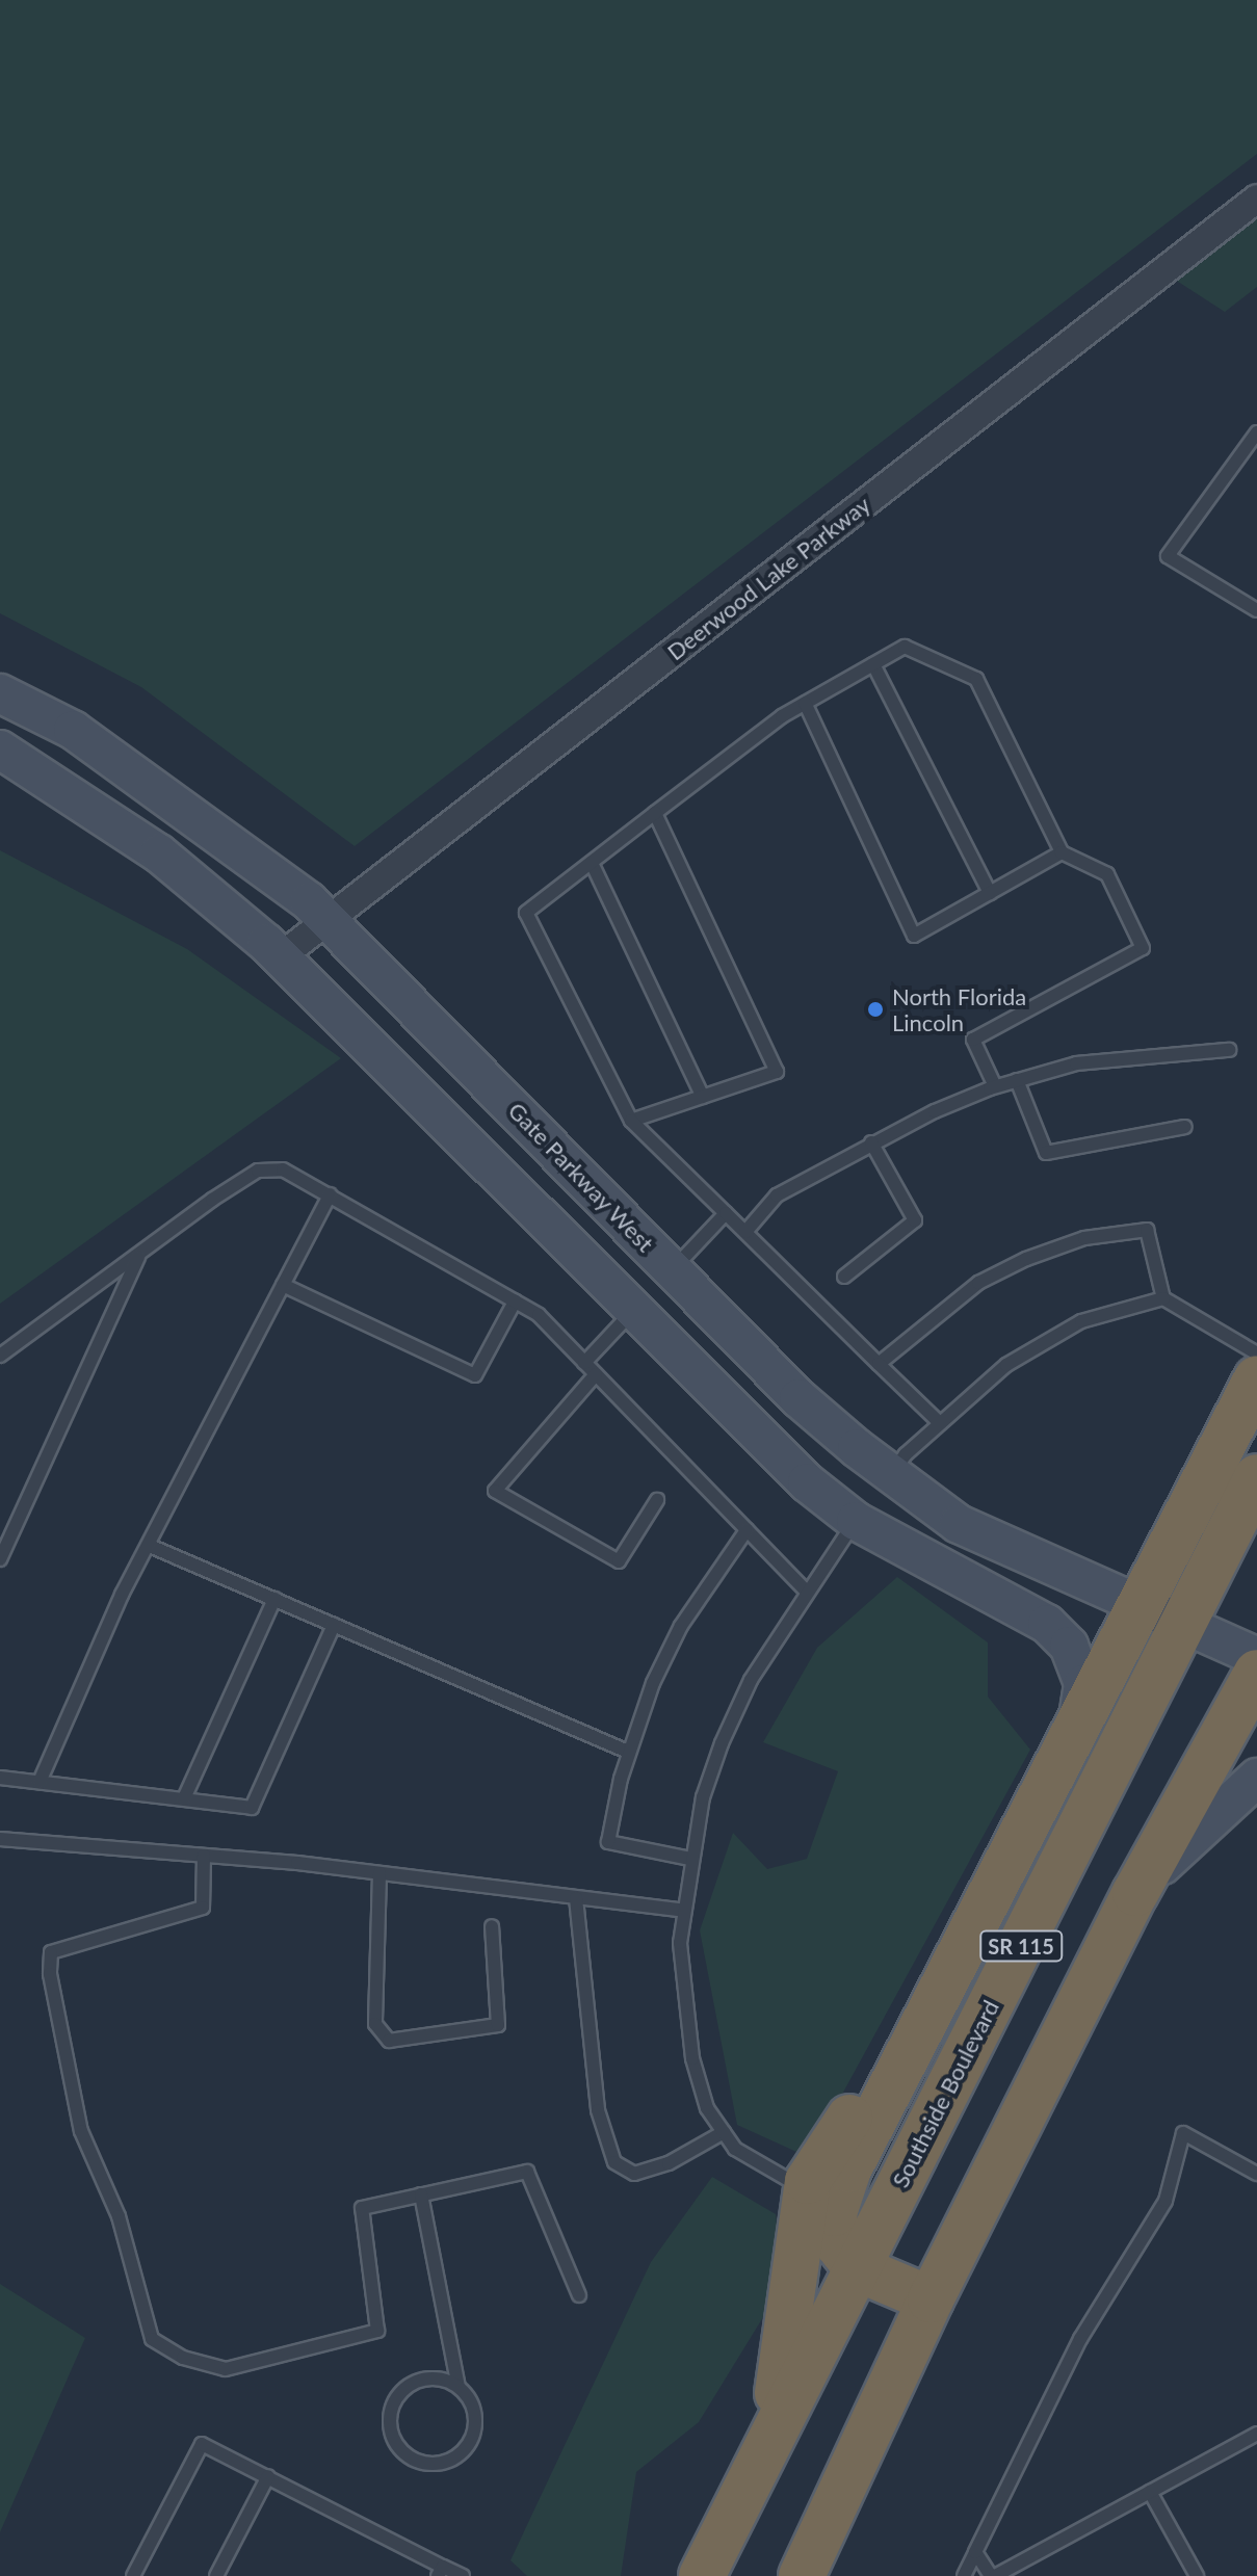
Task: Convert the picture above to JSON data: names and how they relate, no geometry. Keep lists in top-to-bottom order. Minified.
{"streets":{"highway":["SR 115","Southside Boulevard"],"main road":["Gate Parkway West"],"street":["Deerwood Lake Parkway"]},"crossings":[["Deerwood Lake Parkway","Gate Parkway West"],["Gate Parkway West","Southside Boulevard"]],"places":["North Florida Lincoln"]}
